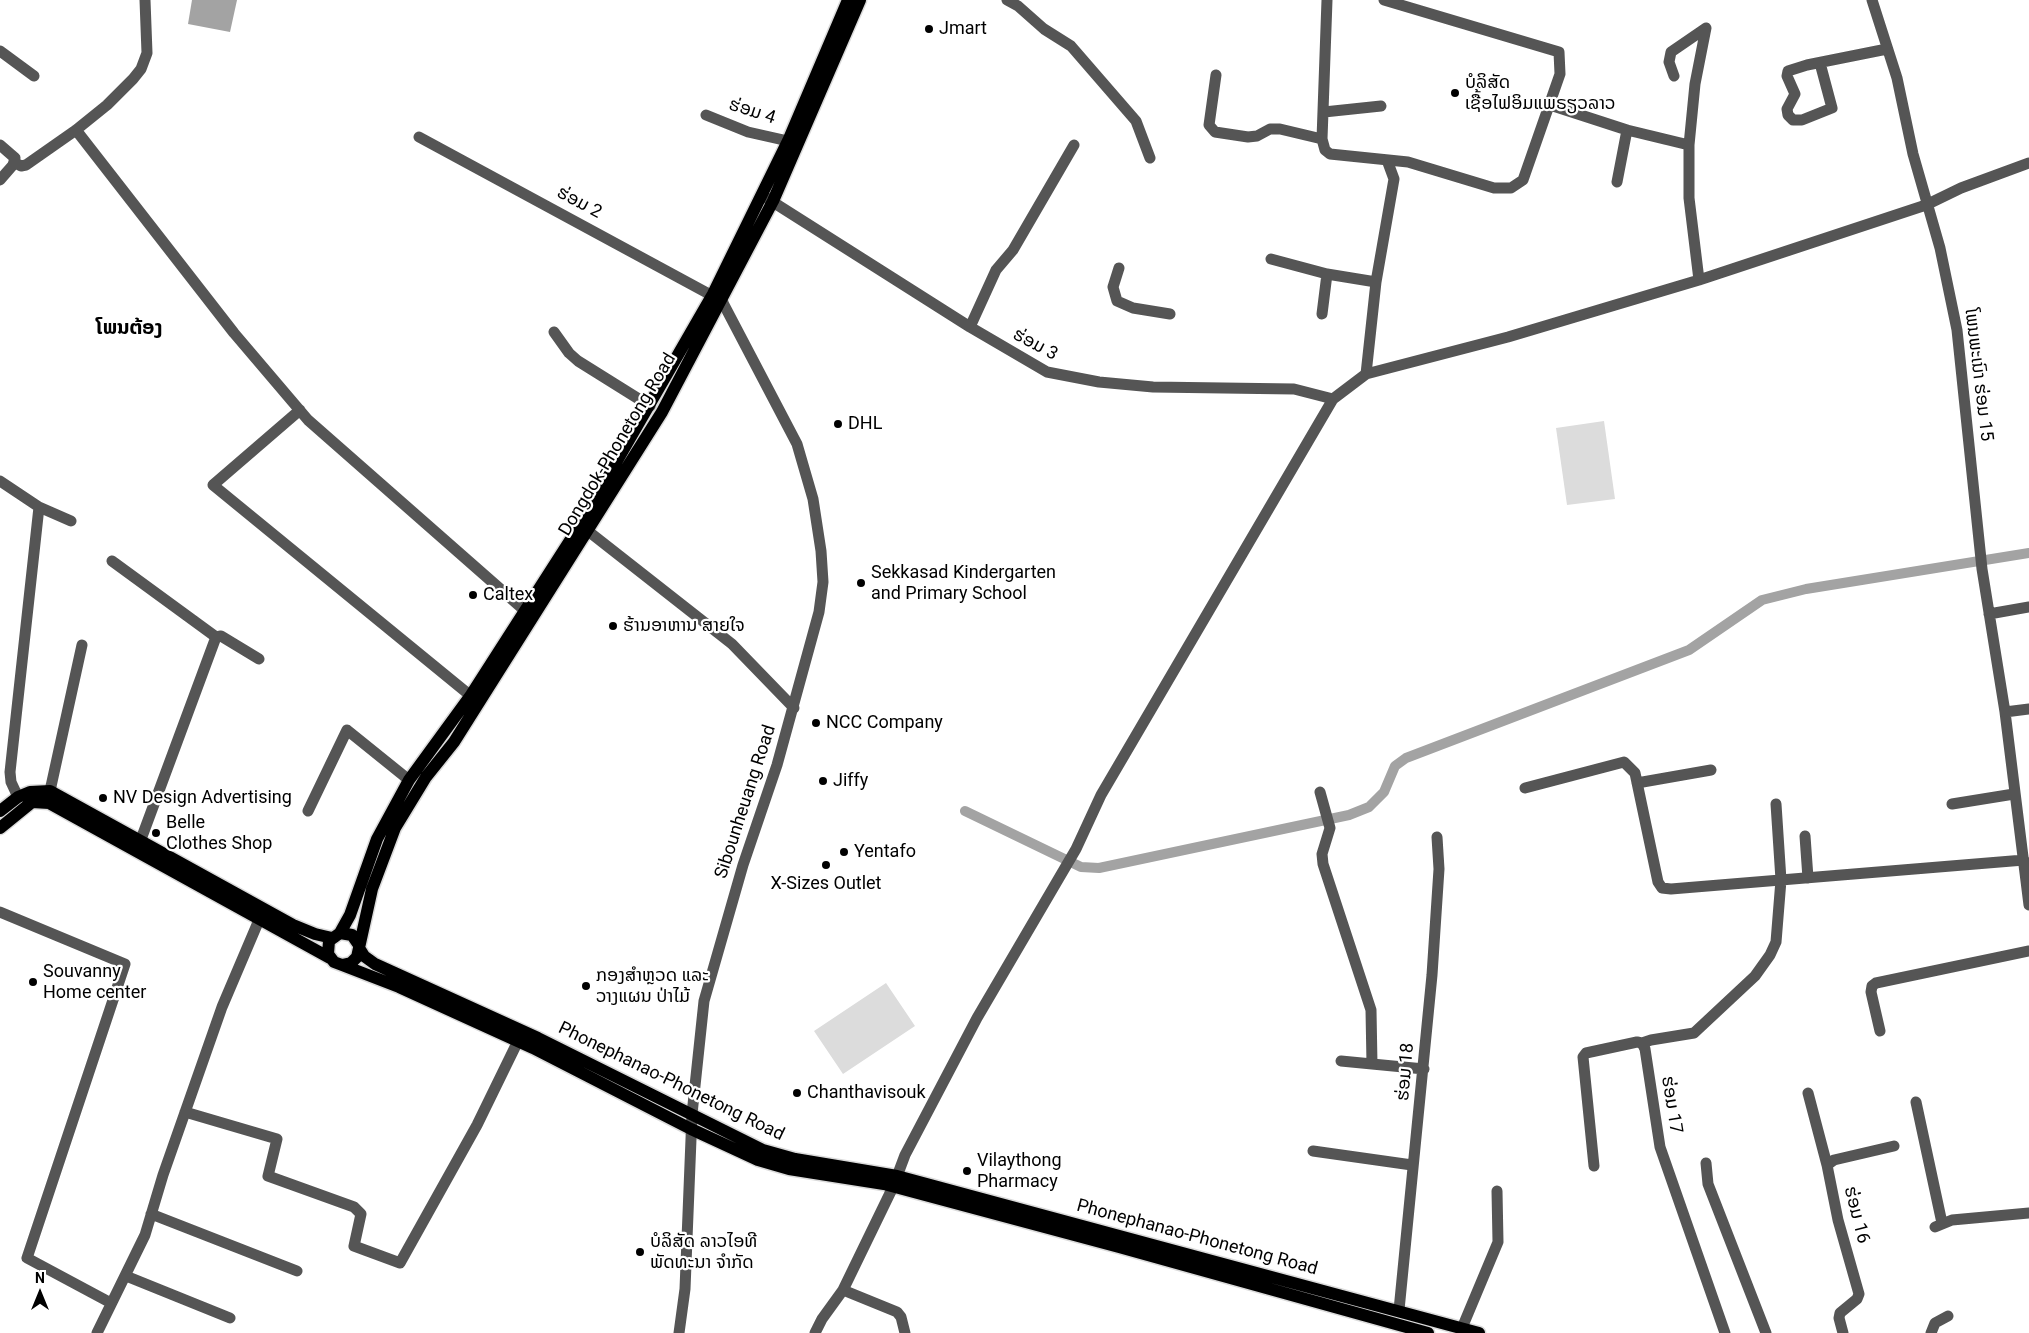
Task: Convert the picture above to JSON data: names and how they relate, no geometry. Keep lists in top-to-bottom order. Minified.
{"streets":{"main road":["Dongdok-Phonetong Road","Phonephanao-Phonetong Road"],"street":["ຮ່ອມ 4","ຮ່ອມ 2","ຮ່ອມ 3","ໂພນພະເນົາ ຮ່ອມ 15","Sibounheuang Road","ຮ່ອມ 18","ຮ່ອມ 17","ຮ່ອມ 16"]},"crossings":[["ຮ່ອມ 4","Dongdok-Phonetong Road"],["ຮ່ອມ 2","Dongdok-Phonetong Road"],["ຮ່ອມ 2","Sibounheuang Road"],["ຮ່ອມ 3","Dongdok-Phonetong Road"],["Dongdok-Phonetong Road","Sibounheuang Road"],["Sibounheuang Road","Phonephanao-Phonetong Road"],["ຮ່ອມ 18","Phonephanao-Phonetong Road"]],"districts":["ໂພນຕ້ອງ"],"places":["Jmart","ບໍລິສັດ ເຊື້ອໄຟອິມແພຣຽວລາວ","DHL","Sekkasad Kindergarten and Primary School","Caltex","ຮ້ານອາຫານ ສາຍໃຈ","NCC Company","Jiffy","NV Design Advertising","Belle Clothes Shop","Yentafo","X-Sizes Outlet","Souvanny Home center","ກອງສໍາຫຼວດ ແລະ ວາງແຜນ ປ່າໄມ້","Chanthavisouk","Vilaythong Pharmacy","ບໍລິສັດ ລາວໄອທີ ພັດທະນາ ຈຳກັດ"],"north":"top"}
